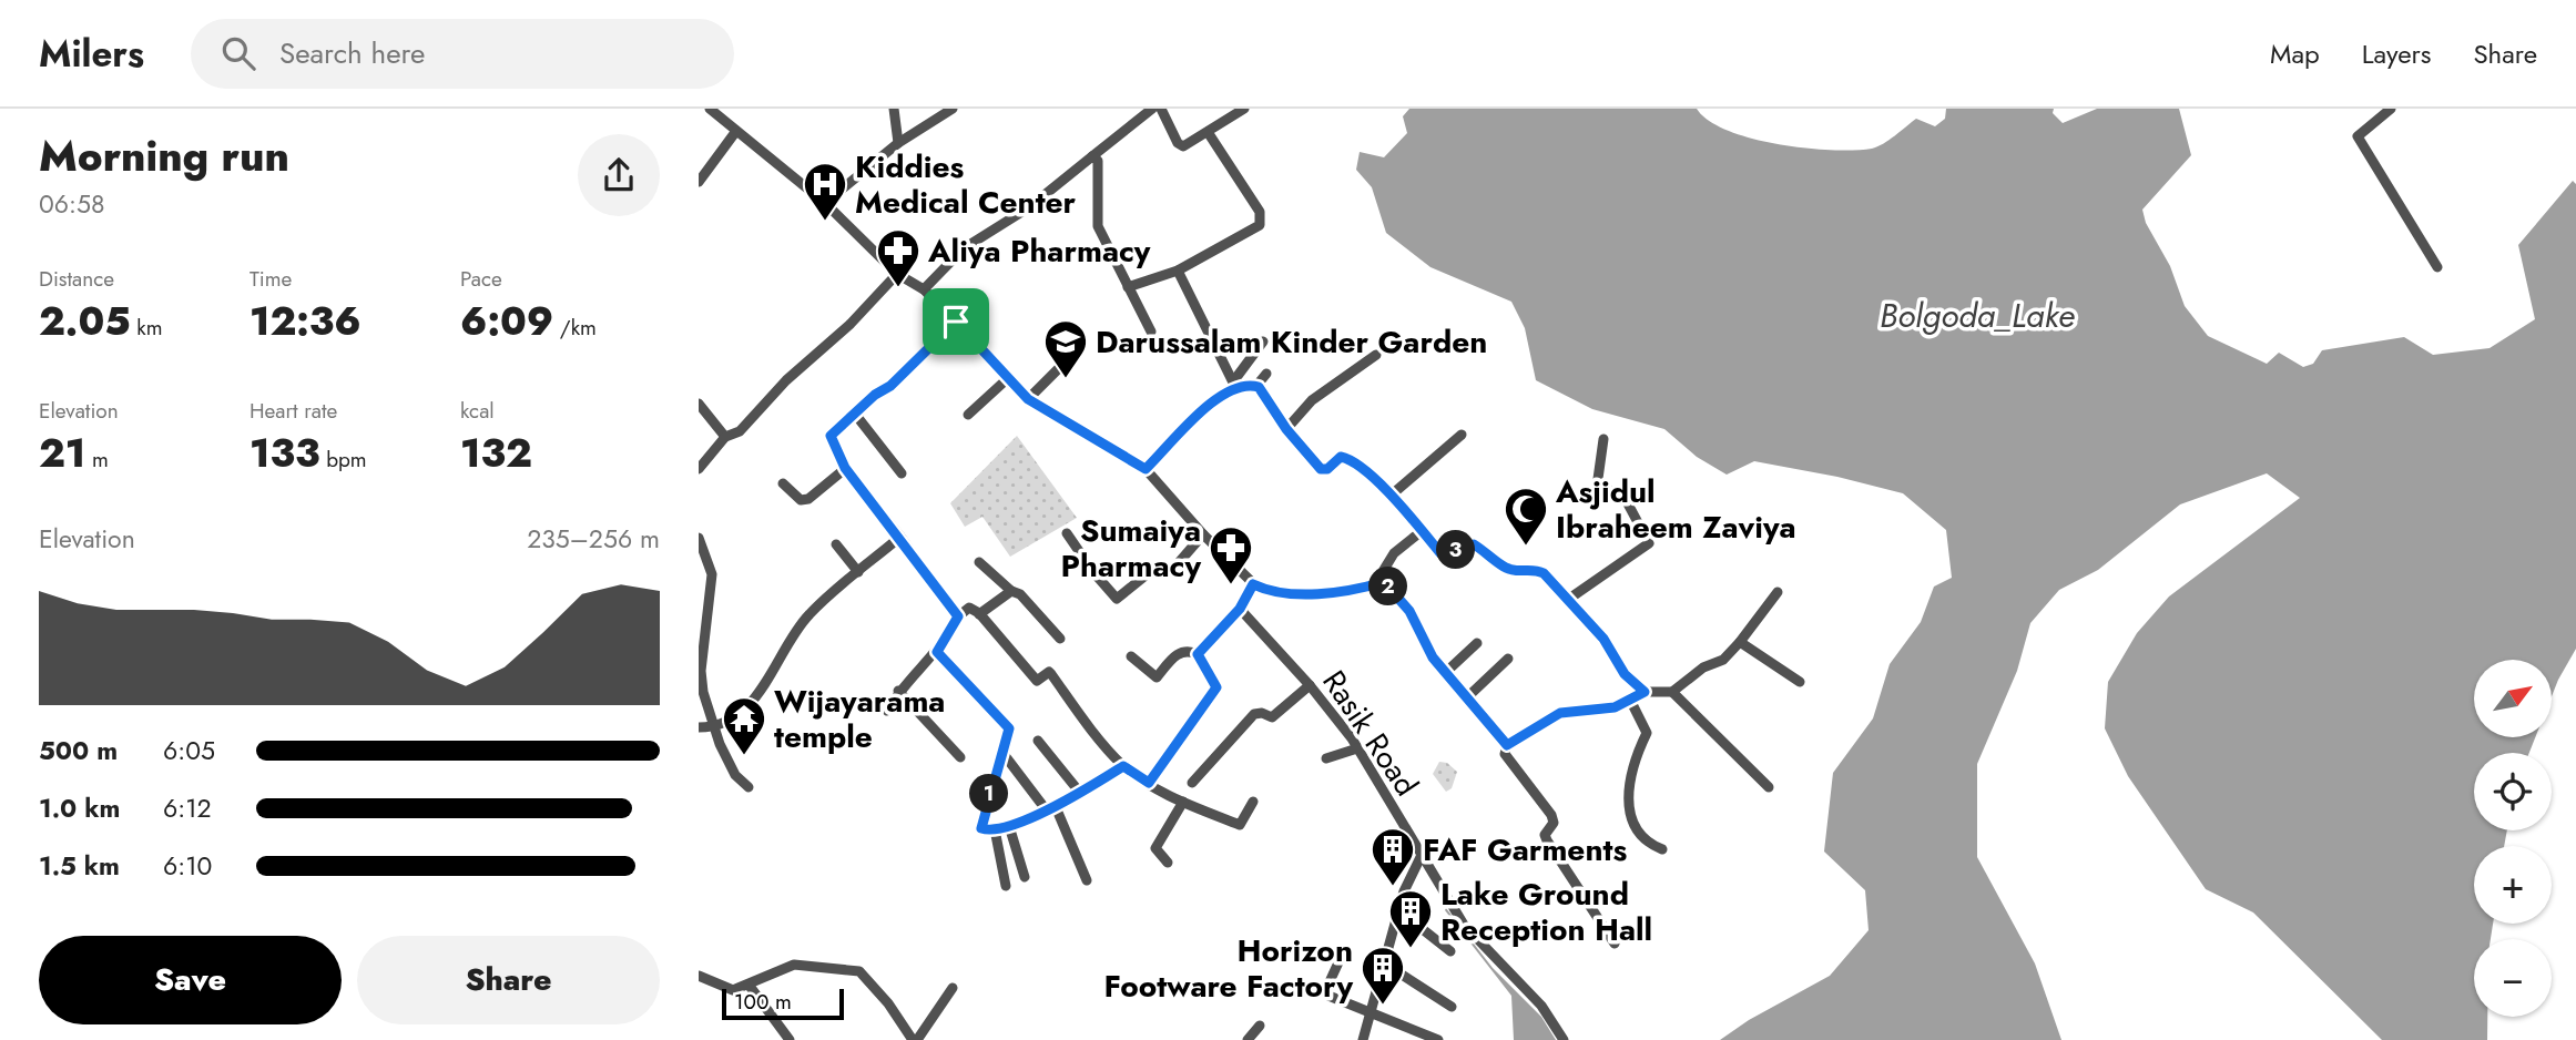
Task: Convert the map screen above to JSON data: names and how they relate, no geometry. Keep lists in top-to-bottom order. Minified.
{"streets":{"street":["Rasik Road"]},"water":["Bolgoda_Lake"],"places":{"hospital":["Kiddies Medical Center"],"pharmacy":["Aliya Pharmacy","Sumaiya Pharmacy"],"school or university":["Darussalam Kinder Garden"],"mosque":["Asjidul Ibraheem Zaviya"],"temple":["Wijayarama temple"],"building":["FAF Garments","Lake Ground Reception Hall","Horizon Footware Factory"]},"scale_bar":"100 m","north":"top right","page":{"header":"Milers","search":"Search here","nav":["Map","Layers","Share"],"heading":["Morning run","06:58"],"stats":[["Distance","2.05 km"],["Time","12:36"],["Pace","6:09 /km"],["Elevation","21 m"],["Heart rate","133 bpm"],["kcal","132"]],"chart":["Elevation","235–256 m"],"pins":["3","2","1"],"map_buttons":["+","−"],"list":[{"name":"500 m","note":"6:05"},{"name":"1.0 km","note":"6:12"},{"name":"1.5 km","note":"6:10"}],"buttons":["Save","Share"],"scale":"100 m"}}
